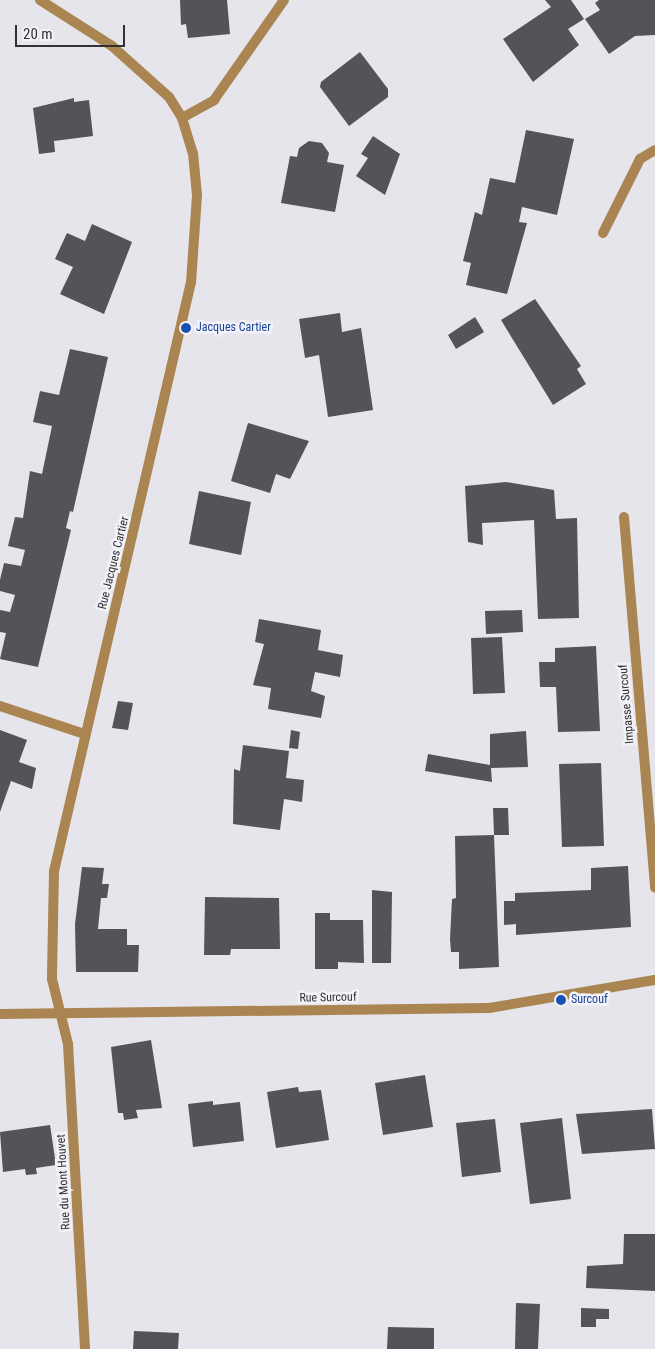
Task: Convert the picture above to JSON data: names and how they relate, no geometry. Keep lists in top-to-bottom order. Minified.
{"streets":{"street":["Rue Jacques Cartier","Impasse Surcouf","Rue Surcouf","Rue du Mont Houvet"]},"crossings":[["Rue Jacques Cartier","Rue Surcouf"],["Rue Jacques Cartier","Rue du Mont Houvet"],["Rue Surcouf","Rue du Mont Houvet"]],"places":["Jacques Cartier","Surcouf"],"scale_bar":"20 m"}
